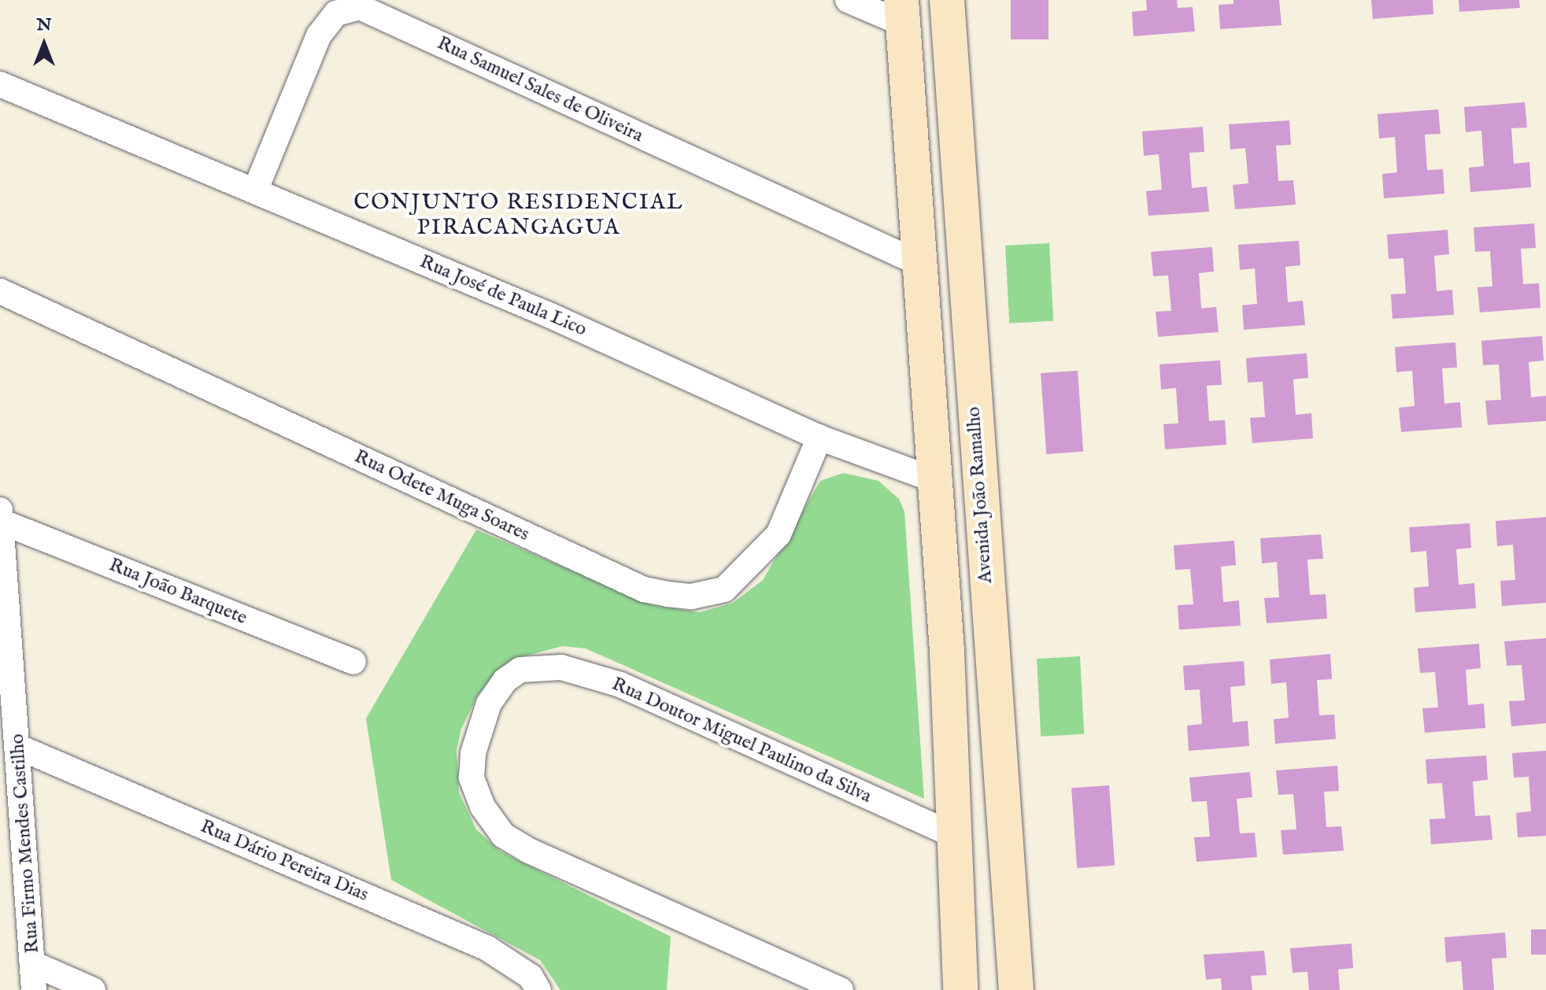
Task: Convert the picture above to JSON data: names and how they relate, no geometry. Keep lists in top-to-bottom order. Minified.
{"streets":{"street":["Rua Samuel Sales de Oliveira","Rua José de Paula Lico","Avenida João Ramalho","Rua Odete Muga Soares","Rua João Barquete","Rua Doutor Miguel Paulino da Silva","Rua Firmo Mendes Castilho","Rua Dário Pereira Dias"]},"crossings":[["Rua Samuel Sales de Oliveira","Rua José de Paula Lico"],["Rua José de Paula Lico","Rua Odete Muga Soares"],["Rua João Barquete","Rua Firmo Mendes Castilho"],["Rua Firmo Mendes Castilho","Rua Dário Pereira Dias"]],"districts":["CONJUNTO RESIDENCIAL PIRACANGAGUA"],"north":"top"}
